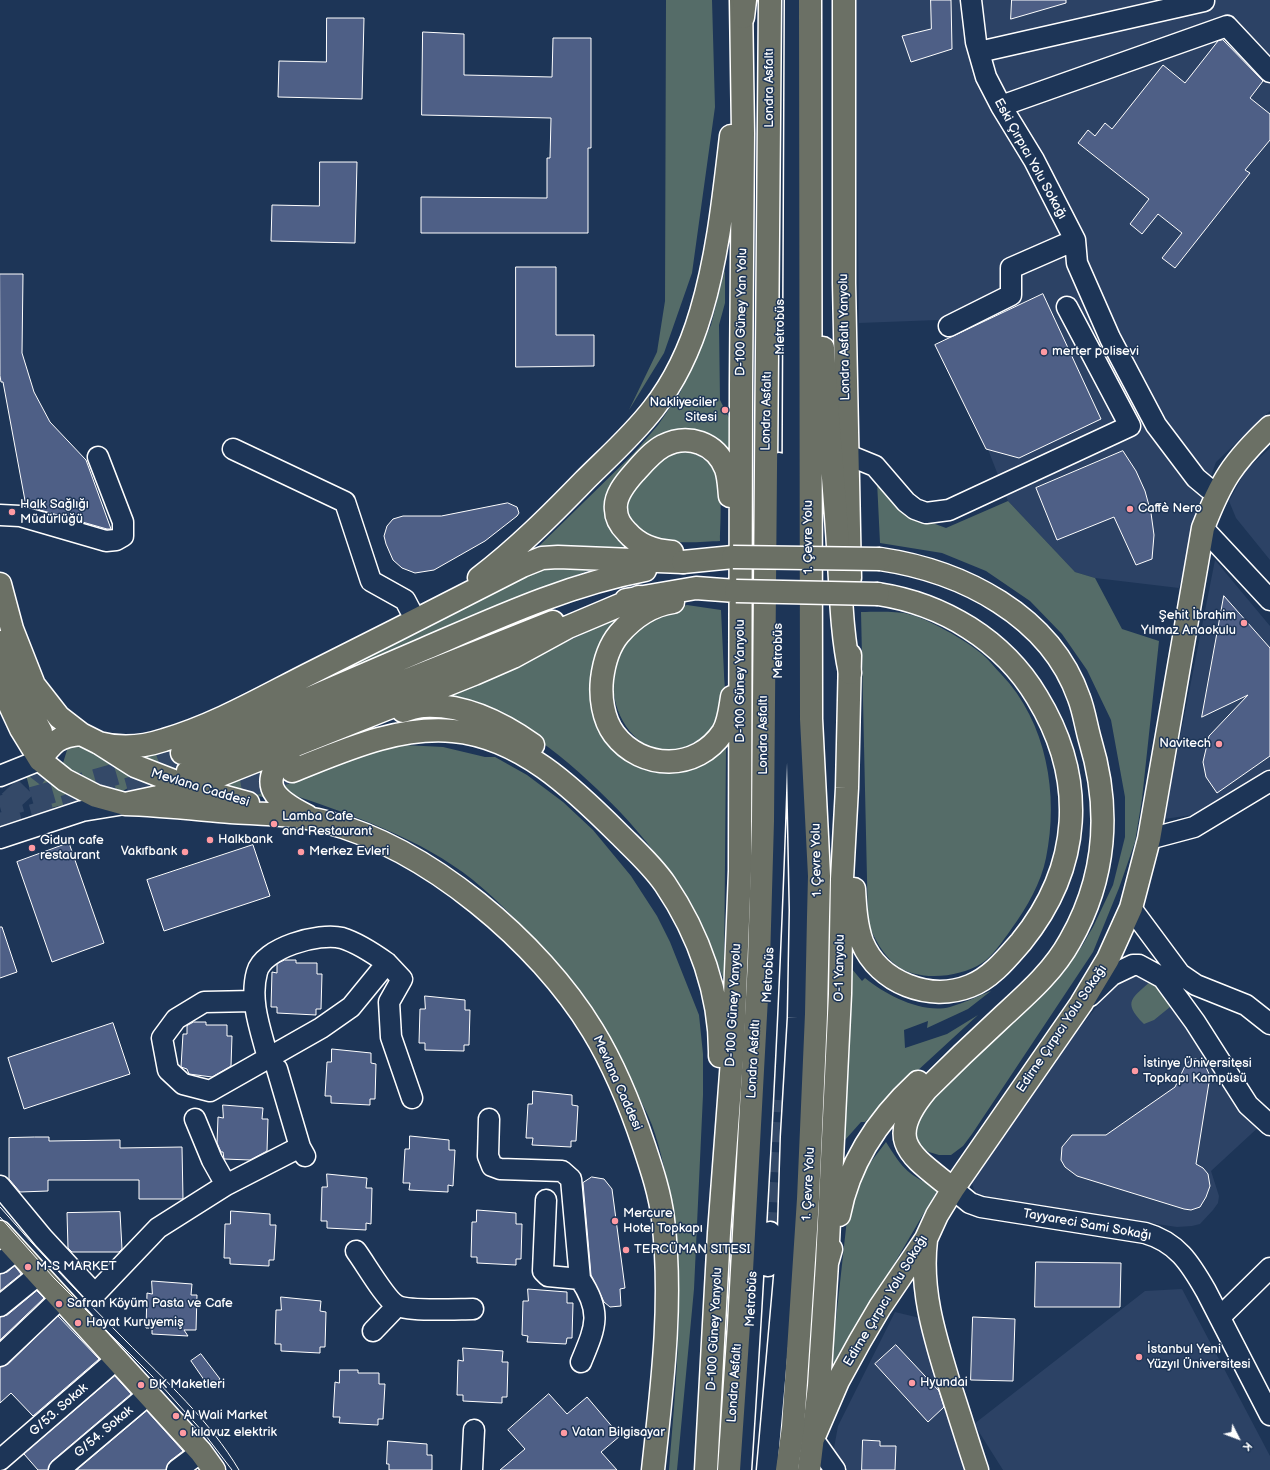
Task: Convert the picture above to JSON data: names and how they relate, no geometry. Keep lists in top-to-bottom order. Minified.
{"streets":{"main road":["Londra Asfaltı","D-100 Güney Yan Yolu","Londra Asfaltı Yanyolu","1. Çevre Yolu","D-100 Güney Yanyolu","Mevlana Caddesi","O-1 Yanyolu","Edirne Çırpıcı Yolu Sokağı"],"street":["Eski Çırpıcı Yolu Sokağı","Metrobüs","Tayyareci Sami Sokağı","G/53. Sokak","G/54. Sokak"]},"crossings":[["Eski Çırpıcı Yolu Sokağı","Edirne Çırpıcı Yolu Sokağı"],["D-100 Güney Yan Yolu","D-100 Güney Yanyolu"],["Londra Asfaltı Yanyolu","O-1 Yanyolu"],["Edirne Çırpıcı Yolu Sokağı","Tayyareci Sami Sokağı"]],"places":["merter polisevi","Nakliyeciler Sitesi","Caffè Nero","Halk Sağlığı Müdürlüğü","Şehit İbrahim Yılmaz Anaokulu","Navitech","Lamba Cafe and Restaurant","Halkbank","Gidun cafe restaurant","Vakıfbank","Merkez Evleri","İstinye Üniversitesi Topkapı Kampüsü","Mercure Hotel Topkapı","TERCÜMAN SITESI","M-S MARKET","Safran Köyüm Pasta ve Cafe","Hayat Kuruyemiş","İstanbul Yeni Yüzyıl Üniversitesi","Hyundai","DK Maketleri","Al Wali Market","kılavuz elektrik","Vatan Bilgisayar"],"north":"bottom right"}
